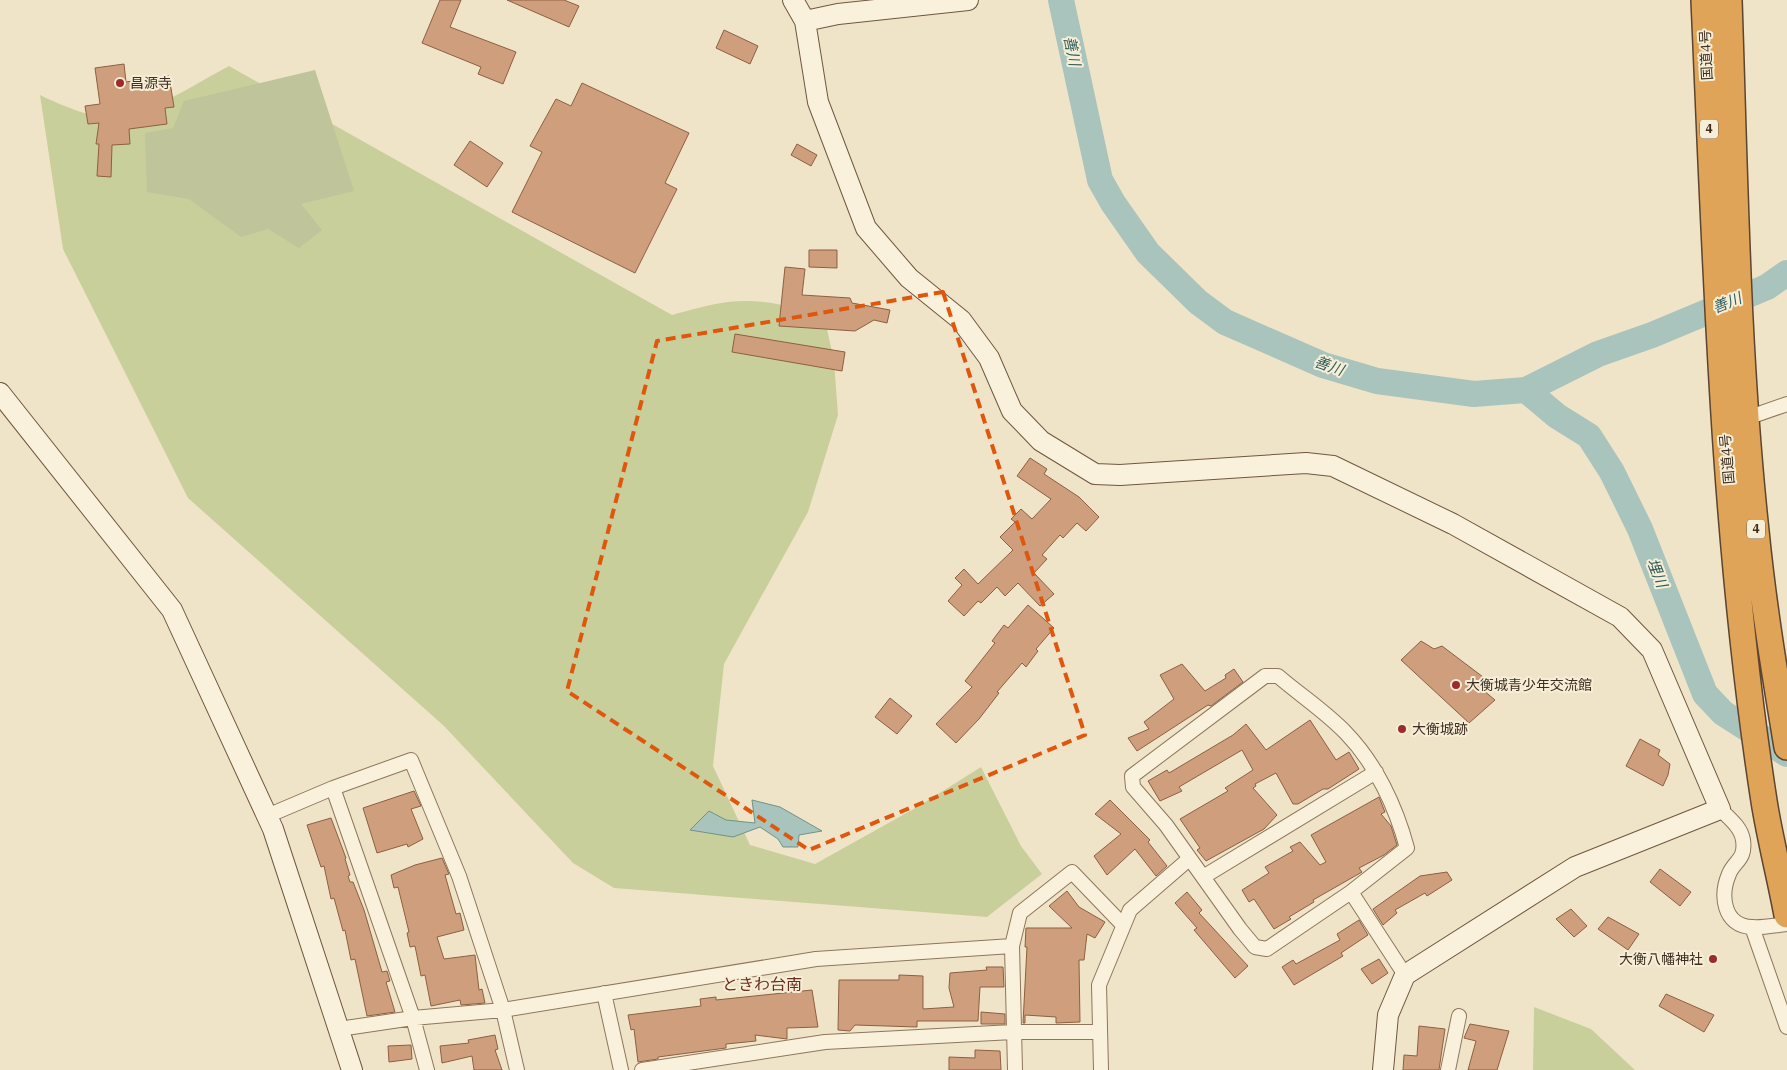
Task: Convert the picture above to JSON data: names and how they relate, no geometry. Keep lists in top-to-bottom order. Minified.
{"streets":{"highway":["国道4号","4"]},"districts":["ときわ台南"],"water":["善川","埋川"],"places":["昌源寺","大衡城青少年交流館","大衡城跡","大衡八幡神社"]}
